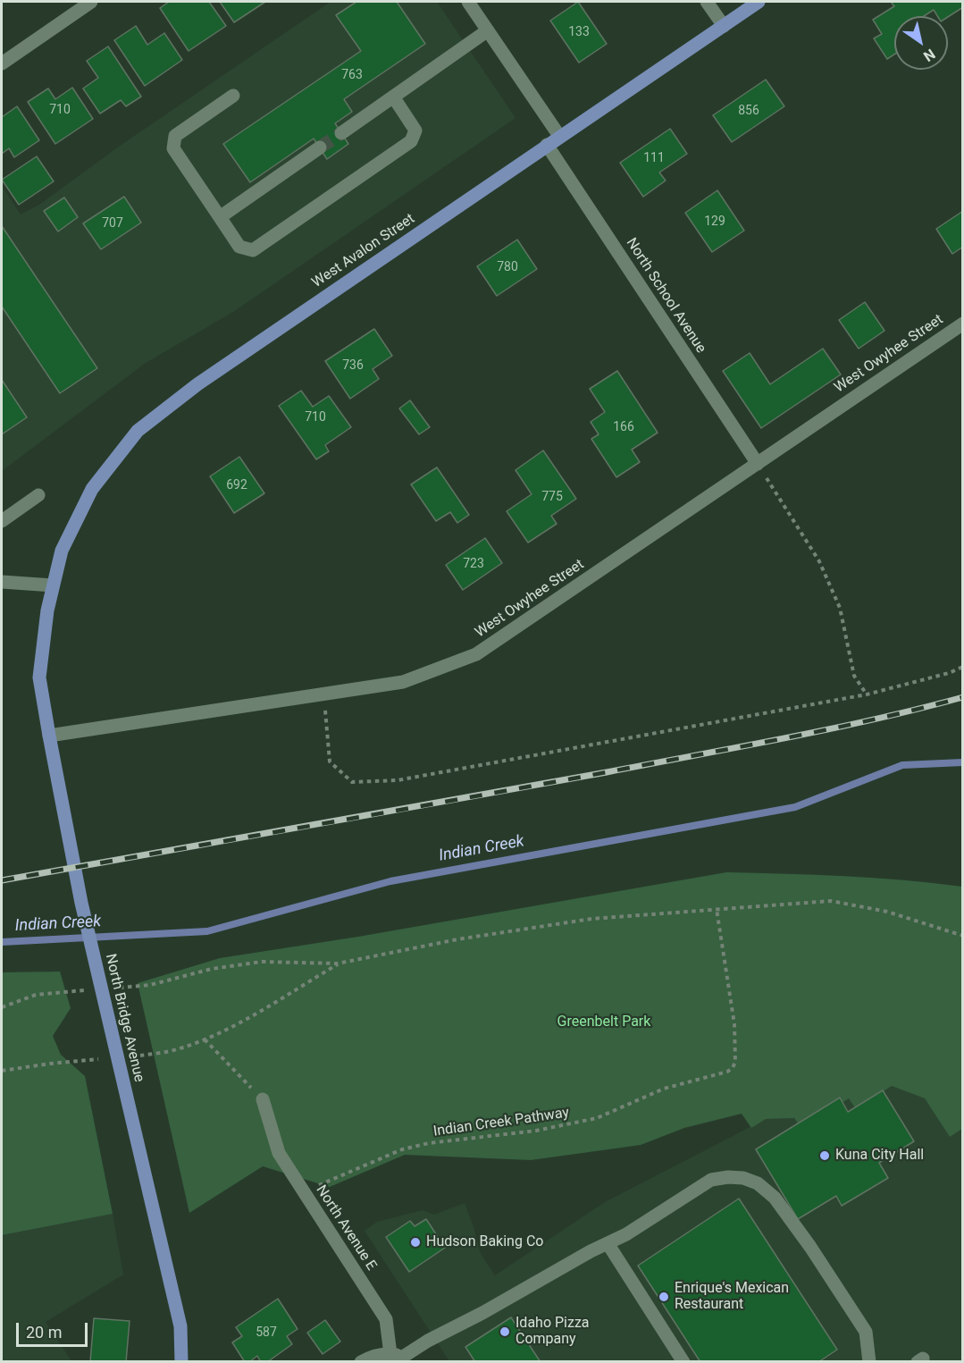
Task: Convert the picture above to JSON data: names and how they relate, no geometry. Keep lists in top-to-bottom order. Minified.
{"streets":{"main road":["West Avalon Street","North Bridge Avenue"],"street":["North School Avenue","West Owyhee Street","North Avenue E"],"path":["Indian Creek Pathway"]},"crossings":[["West Avalon Street","North School Avenue"],["West Avalon Street","North Bridge Avenue"],["North School Avenue","West Owyhee Street"],["West Owyhee Street","North Bridge Avenue"],["Indian Creek Pathway","North Avenue E"]],"water":["Indian Creek"],"parks":["Greenbelt Park"],"places":["Kuna City Hall","Hudson Baking Co","Enrique's Mexican Restaurant","Idaho Pizza Company"],"house_numbers":["133","763","710","856","111","129","707","780","736","710","166","692","775","723","587"],"scale_bar":"20 m","north":"bottom right"}
